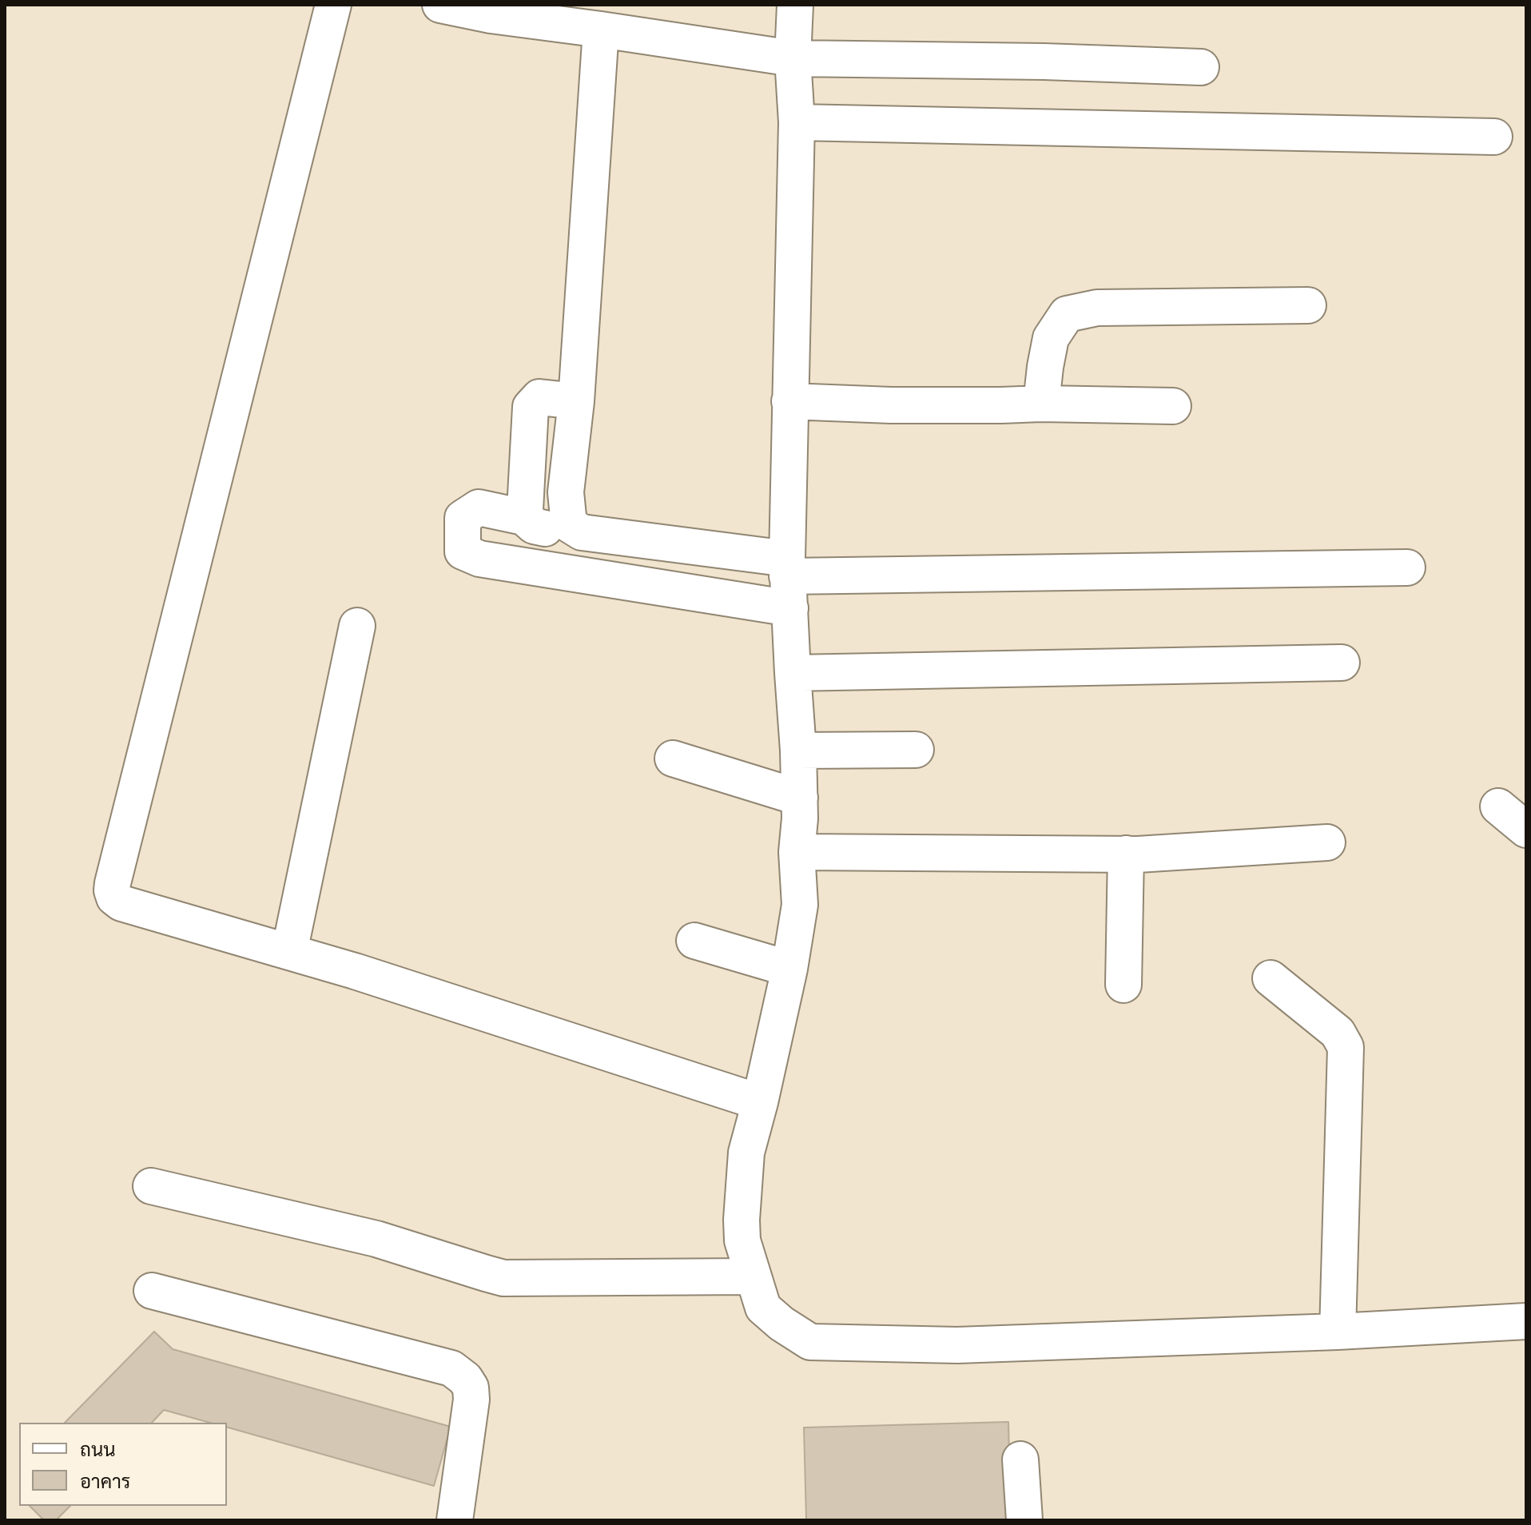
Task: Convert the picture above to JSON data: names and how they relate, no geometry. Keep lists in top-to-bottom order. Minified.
{"legend":["ถนน","อาคาร"]}
